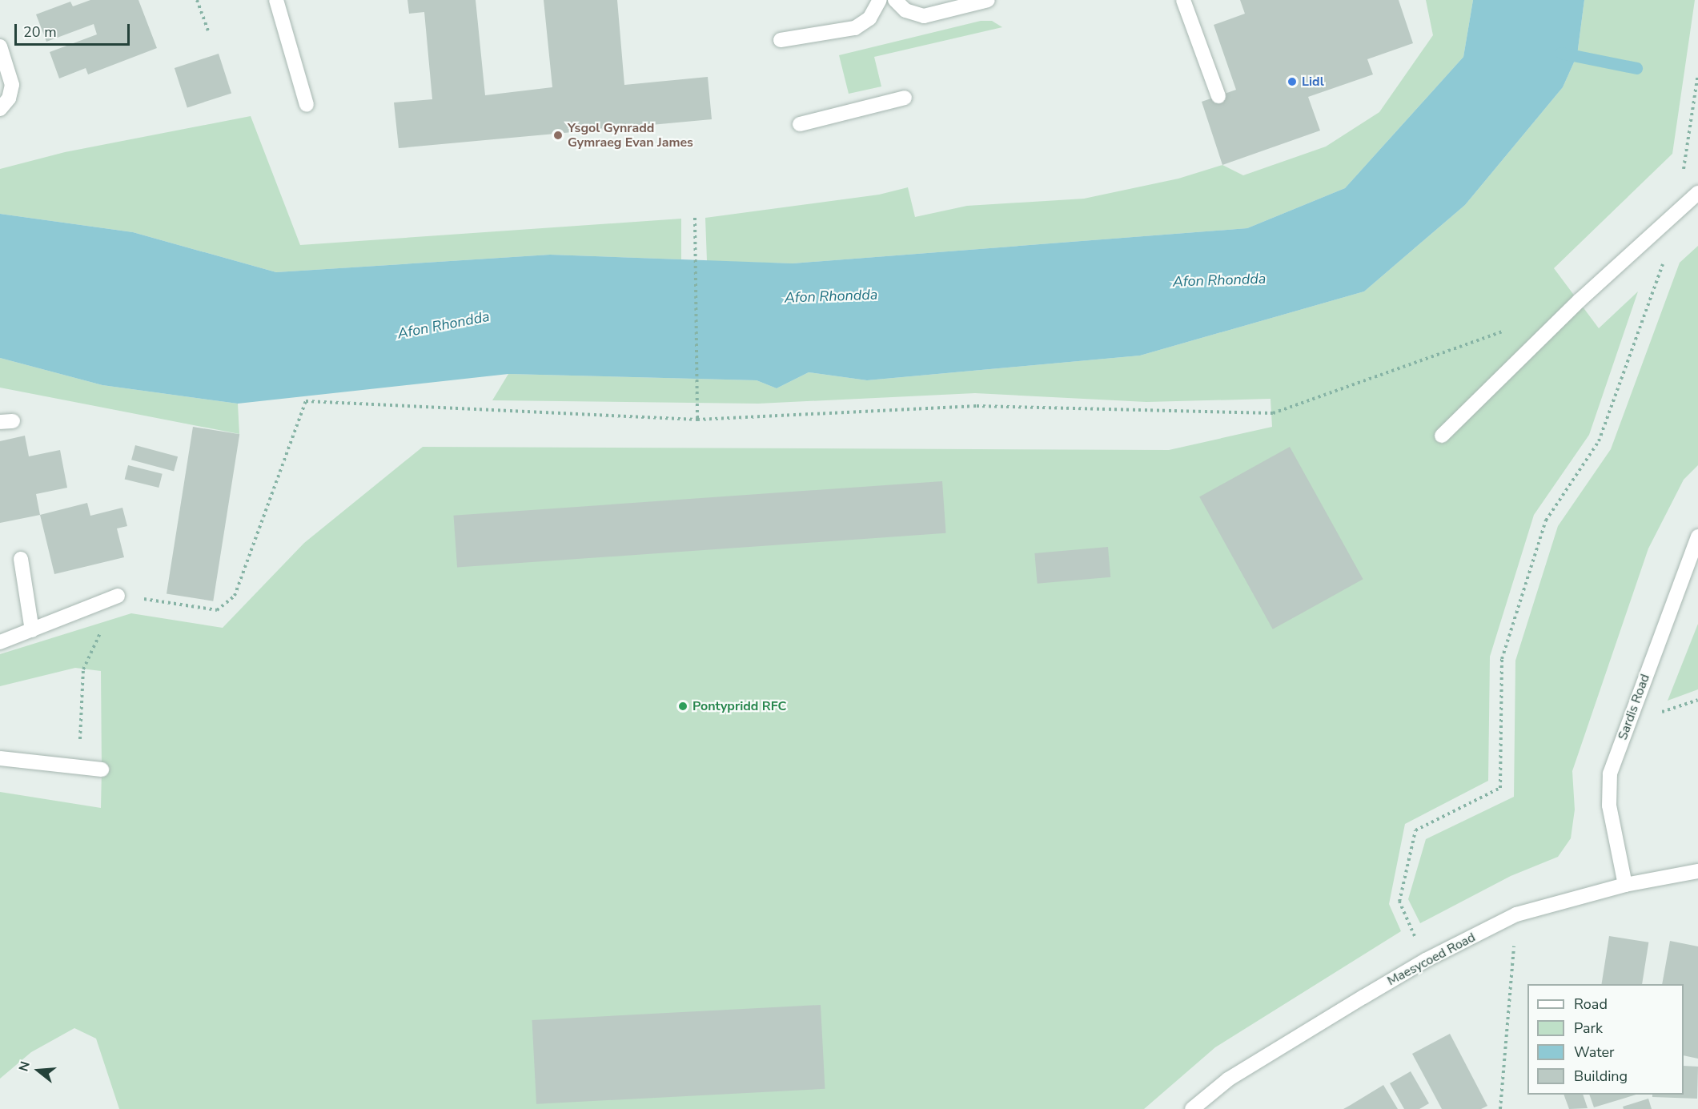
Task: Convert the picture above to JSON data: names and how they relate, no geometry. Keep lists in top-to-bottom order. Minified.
{"streets":{"street":["Sardis Road","Maesycoed Road"]},"crossings":[["Sardis Road","Maesycoed Road"]],"water":["Afon Rhondda"],"places":["Lidl","Ysgol Gynradd Gymraeg Evan James","Pontypridd RFC"],"legend":["Road","Park","Water","Building"],"scale_bar":"20 m","north":"left"}
